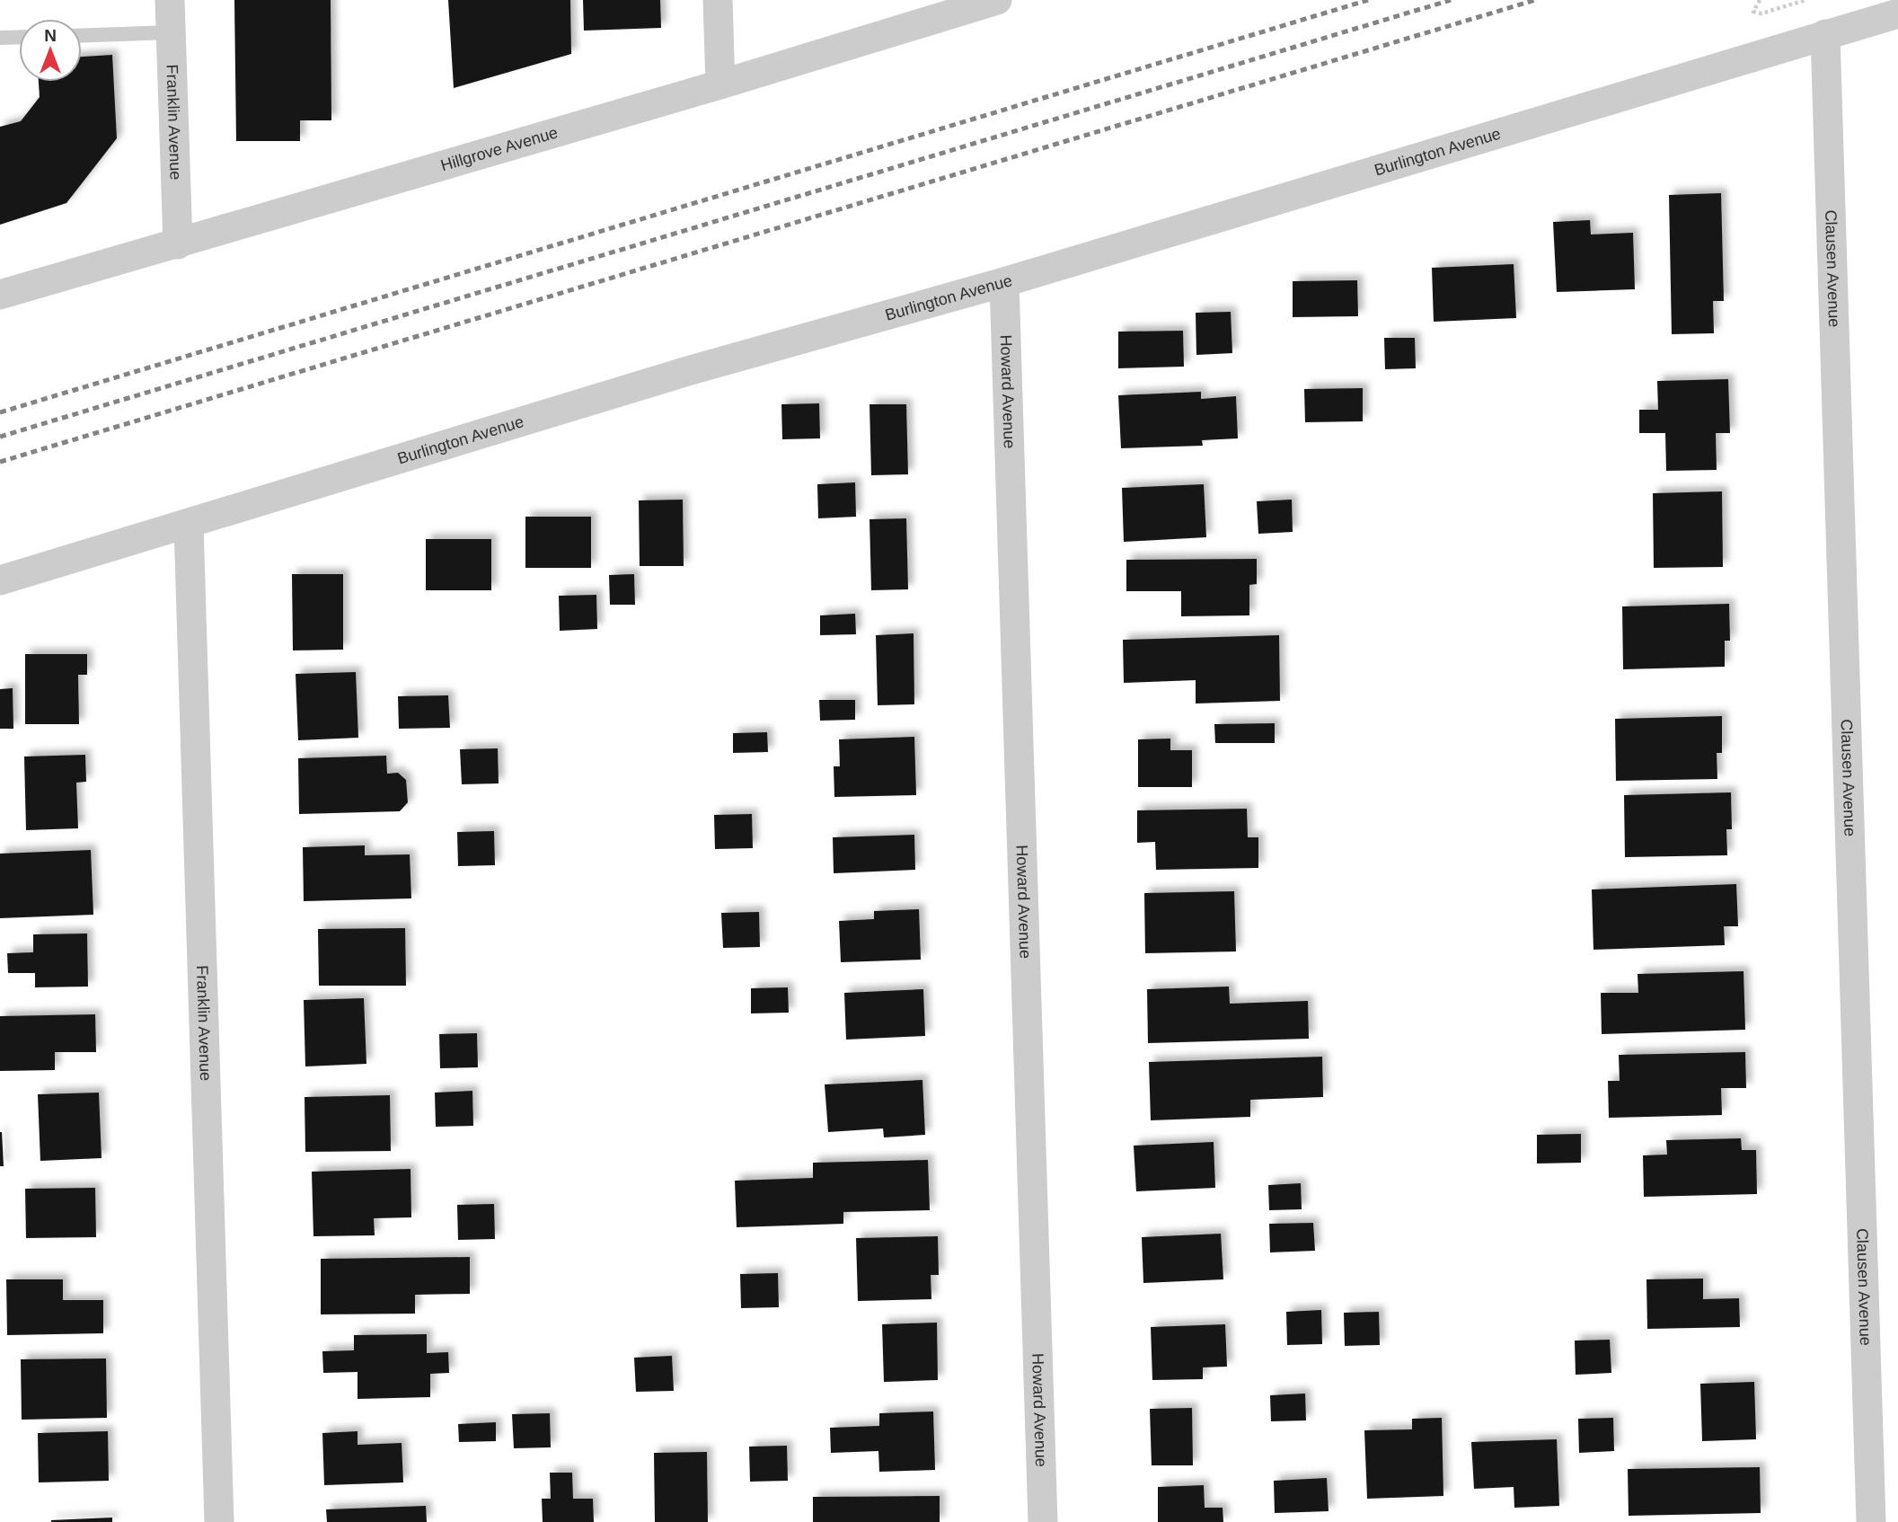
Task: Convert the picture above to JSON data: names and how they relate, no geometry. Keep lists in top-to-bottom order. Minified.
{"streets":{"street":["Franklin Avenue","Hillgrove Avenue","Burlington Avenue","Clausen Avenue","Howard Avenue"]},"crossings":[["Franklin Avenue","Hillgrove Avenue"],["Franklin Avenue","Burlington Avenue"],["Burlington Avenue","Clausen Avenue"],["Burlington Avenue","Howard Avenue"]],"north":"top"}
